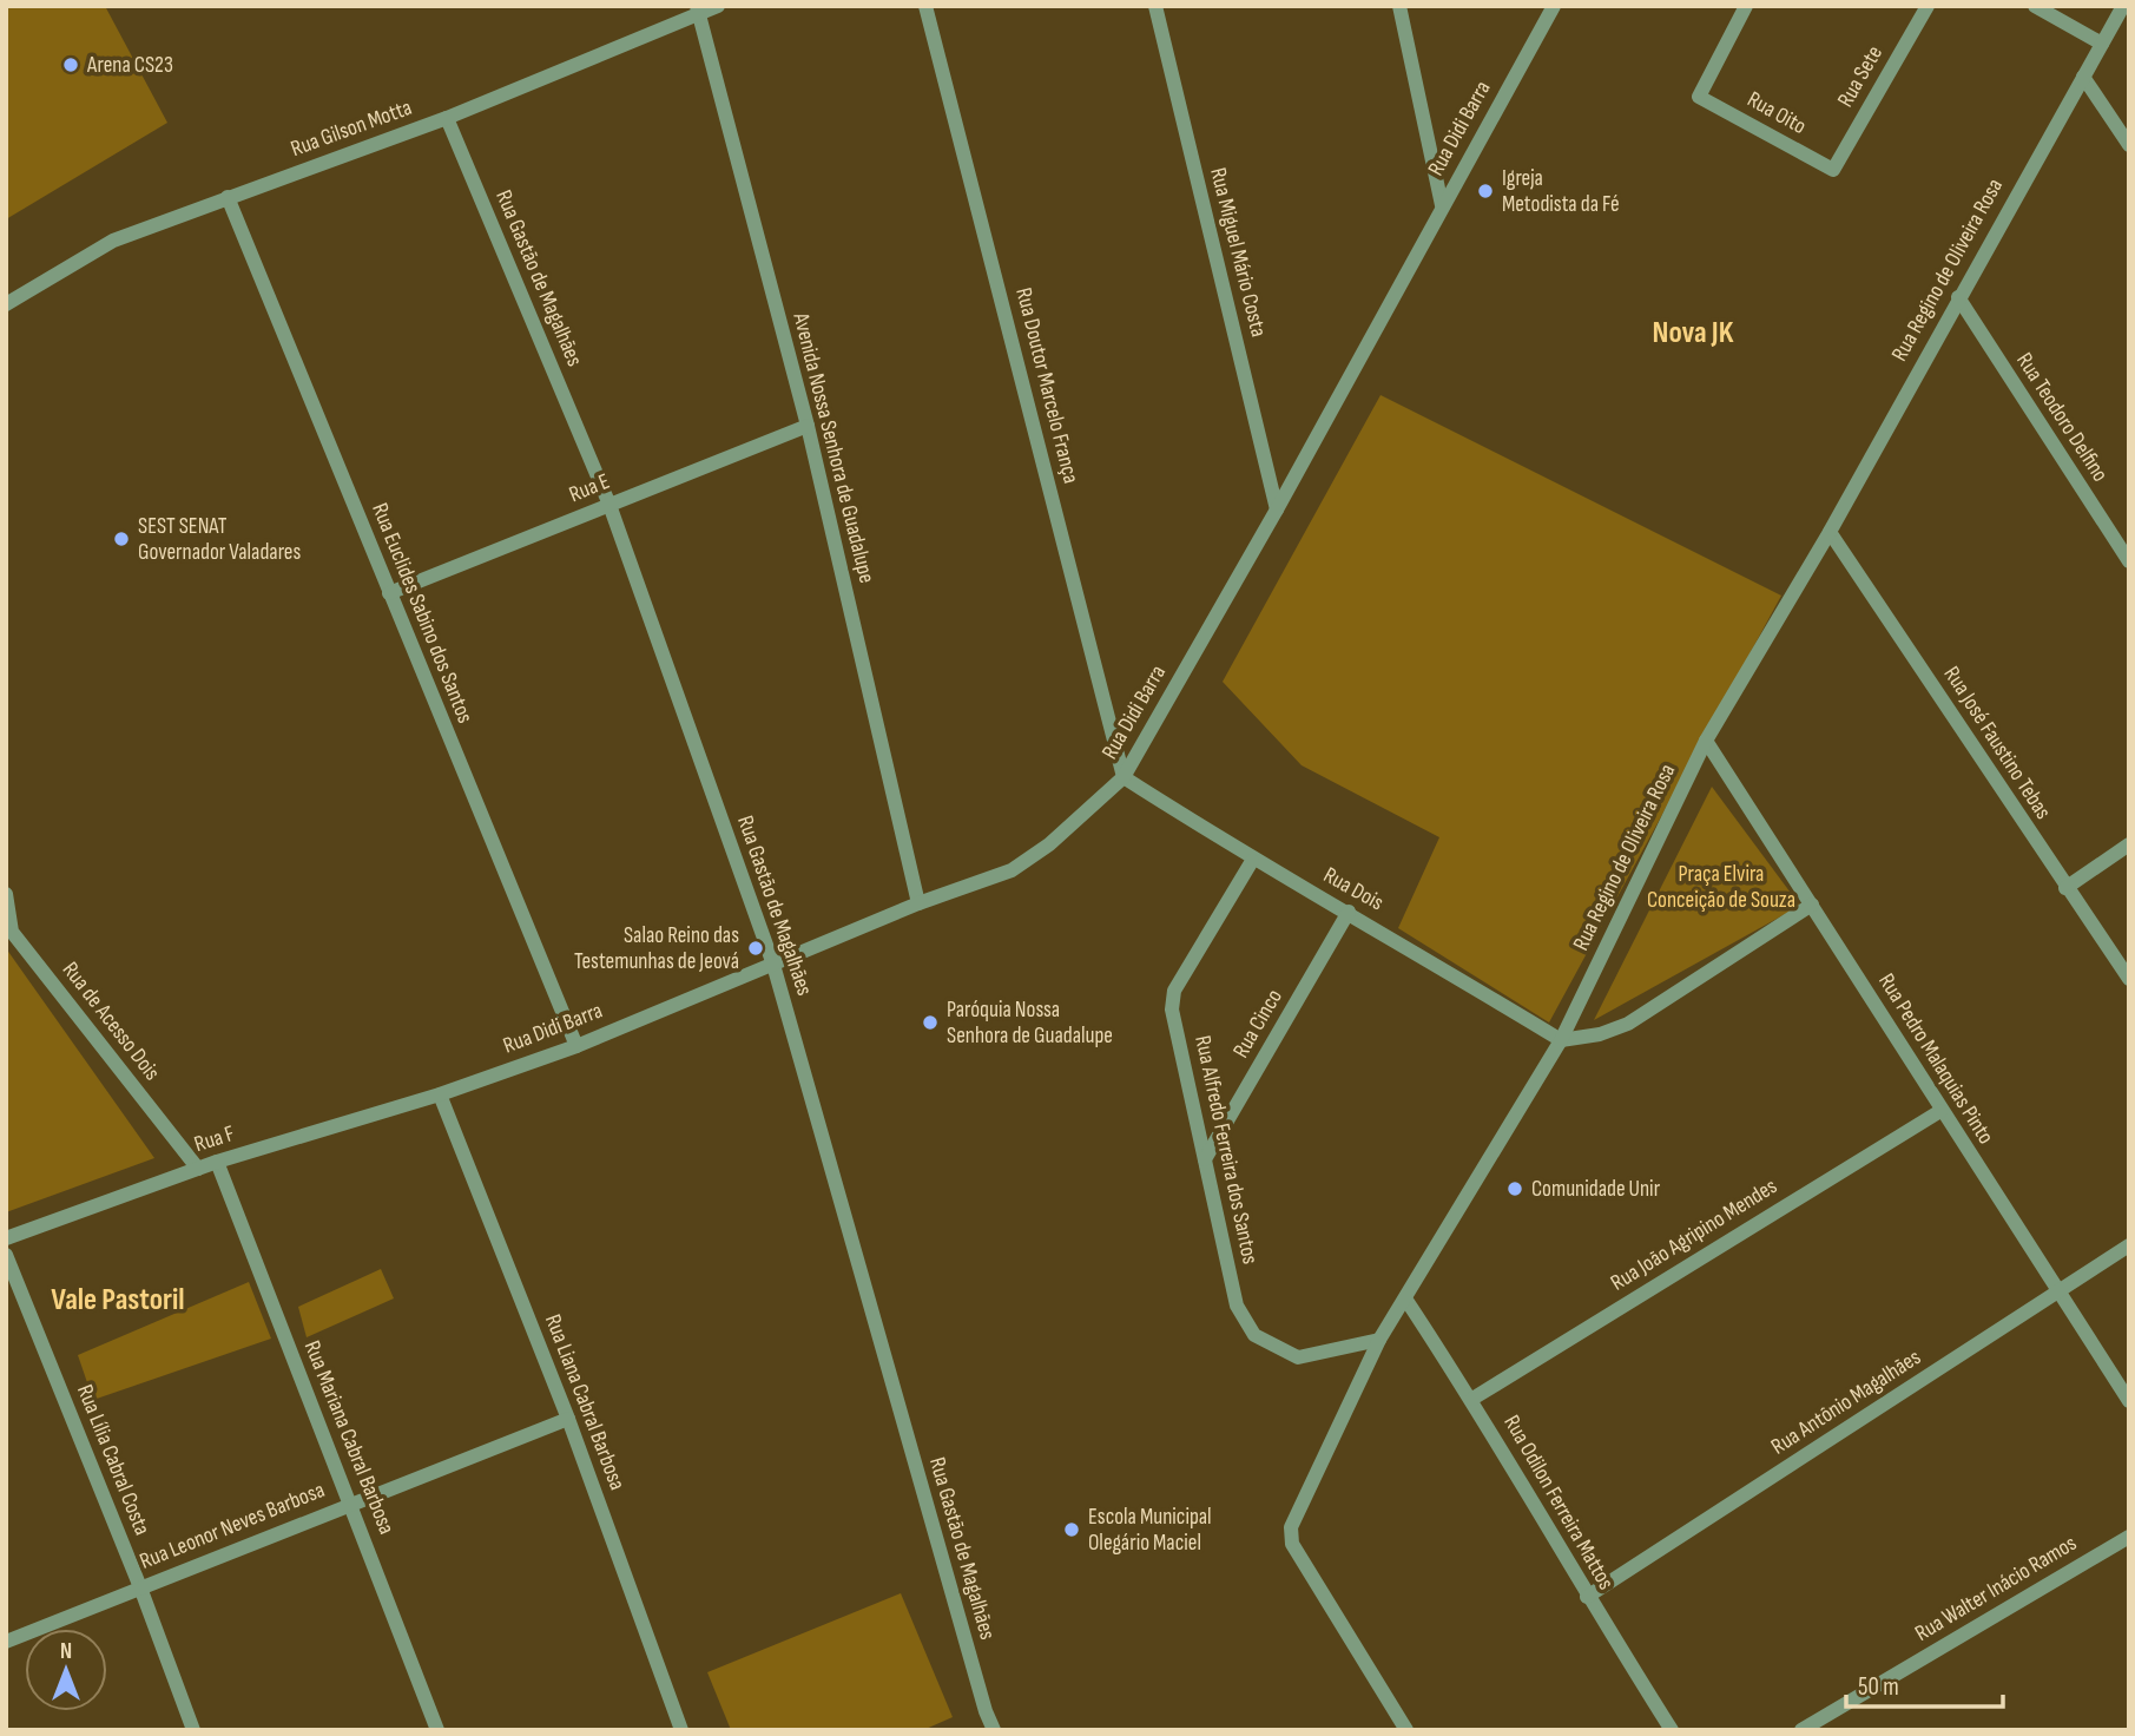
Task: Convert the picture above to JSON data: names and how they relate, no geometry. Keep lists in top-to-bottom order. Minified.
{"streets":{"street":["Rua Sete","Rua Oito","Rua Gilson Motta","Rua Didi Barra","Rua Miguel Mário Costa","Rua Regino de Oliveira Rosa","Rua Gastão de Magalhães","Rua Doutor Marcelo França","Rua Teodoro Delfino","Avenida Nossa Senhora de Guadalupe","Rua E","Rua Euclides Sabino dos Santos","Rua José Faustino Tebas","Rua Dois","Rua de Acesso Dois","Rua Cinco","Rua Pedro Malaquias Pinto","Rua F","Rua Alfredo Ferreira dos Santos","Rua João Agripino Mendes","Rua Liana Cabral Barbosa","Rua Antônio Magalhães","Rua Mariana Cabral Barbosa","Rua Lília Cabral Costa","Rua Odilon Ferreira Mattos","Rua Leonor Neves Barbosa","Rua Walter Inácio Ramos"]},"crossings":[["Rua Sete","Rua Oito"],["Rua Gilson Motta","Rua Gastão de Magalhães"],["Rua Gilson Motta","Avenida Nossa Senhora de Guadalupe"],["Rua Gilson Motta","Rua Euclides Sabino dos Santos"],["Rua Didi Barra","Rua Miguel Mário Costa"],["Rua Didi Barra","Rua Gastão de Magalhães"],["Rua Didi Barra","Rua Doutor Marcelo França"],["Rua Didi Barra","Avenida Nossa Senhora de Guadalupe"],["Rua Didi Barra","Rua Euclides Sabino dos Santos"],["Rua Didi Barra","Rua Dois"],["Rua Didi Barra","Rua F"],["Rua Didi Barra","Rua Liana Cabral Barbosa"],["Rua Regino de Oliveira Rosa","Rua Teodoro Delfino"],["Rua Regino de Oliveira Rosa","Rua José Faustino Tebas"],["Rua Regino de Oliveira Rosa","Rua Dois"],["Rua Regino de Oliveira Rosa","Rua Pedro Malaquias Pinto"],["Rua Regino de Oliveira Rosa","Rua Alfredo Ferreira dos Santos"],["Rua Regino de Oliveira Rosa","Rua Odilon Ferreira Mattos"],["Rua Gastão de Magalhães","Rua E"],["Rua Doutor Marcelo França","Rua Dois"],["Avenida Nossa Senhora de Guadalupe","Rua E"],["Rua E","Rua Euclides Sabino dos Santos"],["Rua Dois","Rua Cinco"],["Rua Dois","Rua Alfredo Ferreira dos Santos"],["Rua de Acesso Dois","Rua F"],["Rua Cinco","Rua Alfredo Ferreira dos Santos"],["Rua Pedro Malaquias Pinto","Rua João Agripino Mendes"],["Rua Pedro Malaquias Pinto","Rua Antônio Magalhães"],["Rua F","Rua Liana Cabral Barbosa"],["Rua F","Rua Mariana Cabral Barbosa"],["Rua João Agripino Mendes","Rua Odilon Ferreira Mattos"],["Rua Liana Cabral Barbosa","Rua Leonor Neves Barbosa"],["Rua Antônio Magalhães","Rua Odilon Ferreira Mattos"],["Rua Mariana Cabral Barbosa","Rua Leonor Neves Barbosa"],["Rua Lília Cabral Costa","Rua Leonor Neves Barbosa"]],"districts":["Nova JK","Vale Pastoril"],"parks":["Praça Elvira Conceição de Souza"],"places":["Arena CS23","Igreja Metodista da Fé","SEST SENAT Governador Valadares","Salao Reino das Testemunhas de Jeová","Paróquia Nossa Senhora de Guadalupe","Comunidade Unir","Escola Municipal Olegário Maciel"],"scale_bar":"50 m","north":"top"}
